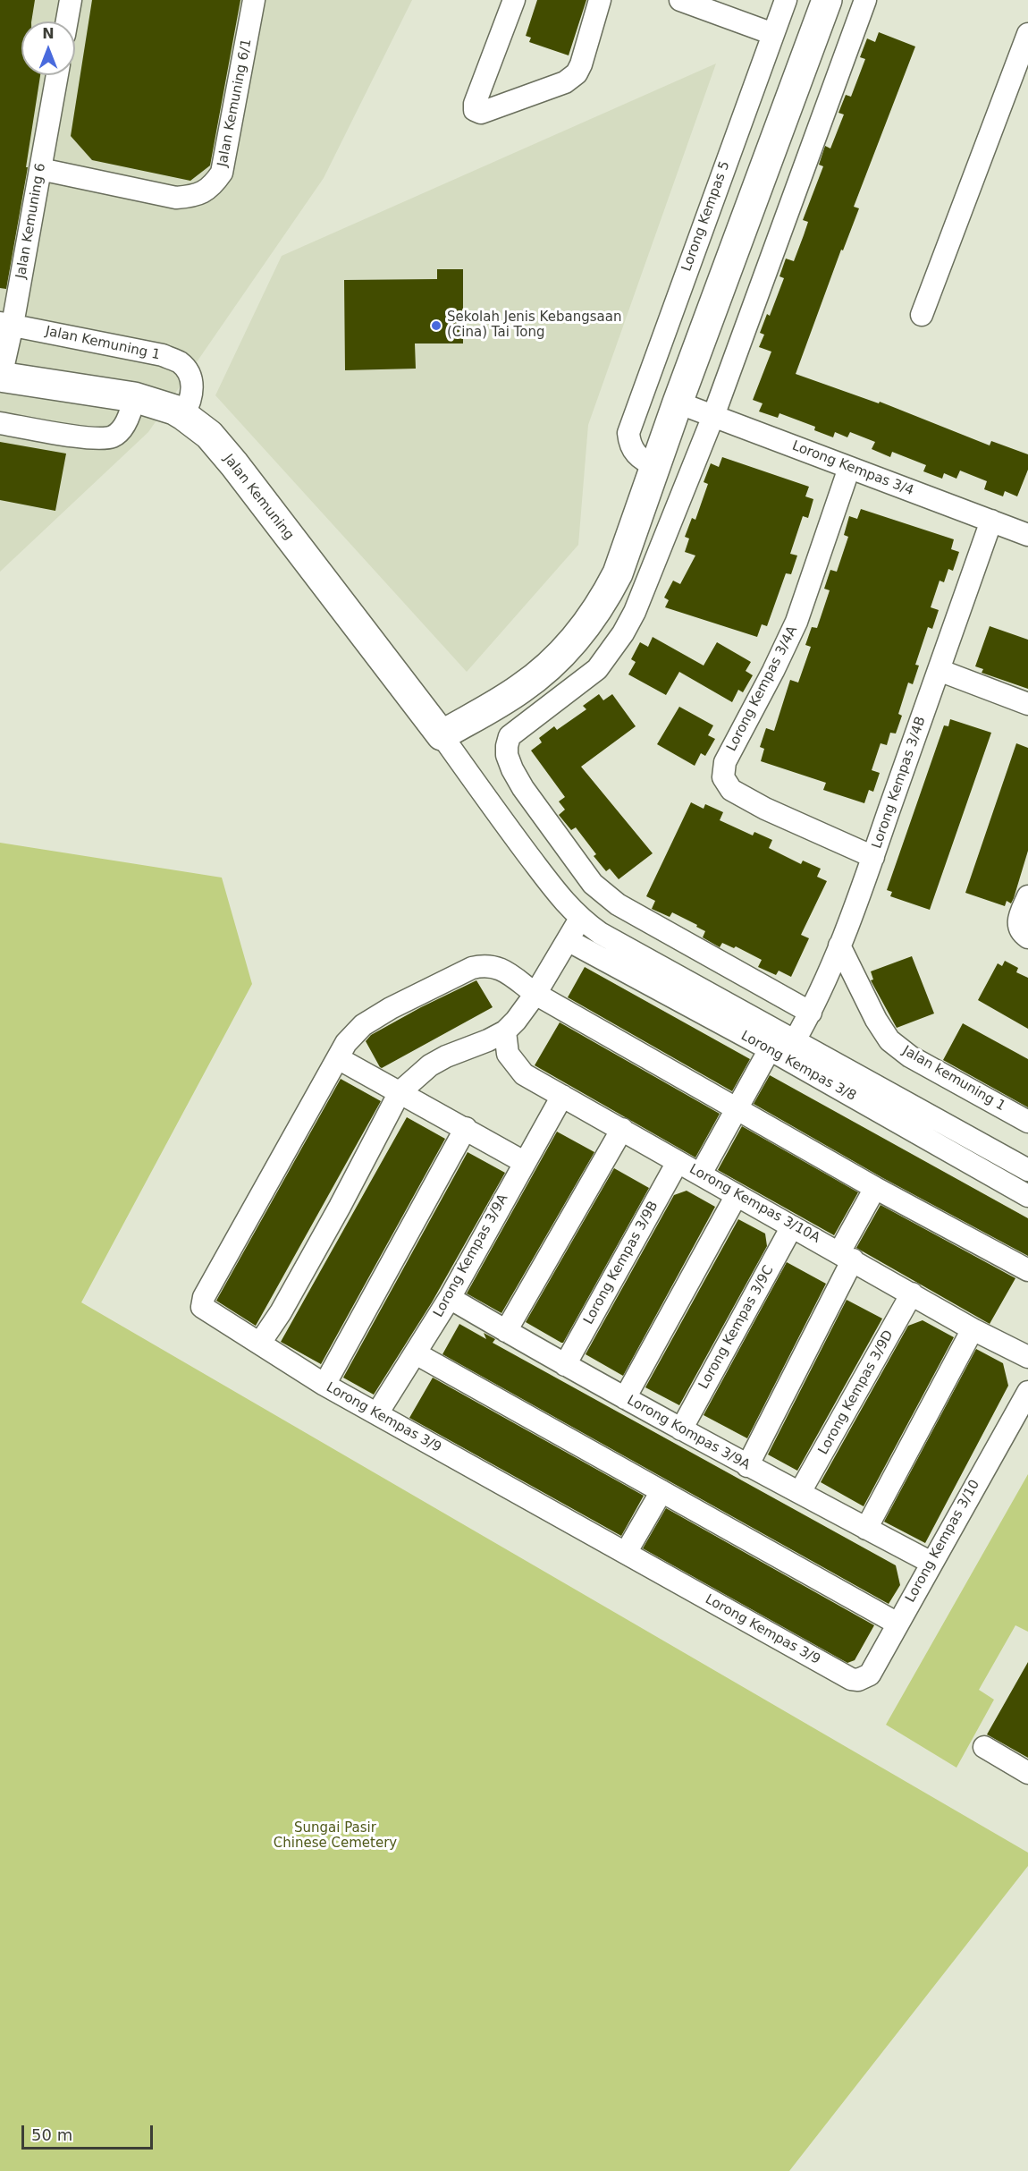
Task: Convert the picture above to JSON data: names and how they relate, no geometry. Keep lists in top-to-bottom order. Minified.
{"streets":{"street":["Jalan Kemuning 6/1","Lorong Kempas 5","Jalan Kemuning 6","Jalan Kemuning 1","Lorong Kempas 3/4","Jalan Kemuning","Lorong Kempas 3/4A","Lorong Kempas 3/4B","Lorong Kempas 3/8","Jalan kemuning 1","Lorong Kempas 3/10A","Lorong Kempas 3/9A","Lorong Kempas 3/9B","Lorong Kempas 3/9C","Lorong Kempas 3/9D","Lorong Kempas 3/9","Lorong Kompas 3/9A","Lorong Kempas 3/10"]},"crossings":[["Jalan Kemuning 6/1","Jalan Kemuning 6"],["Jalan Kemuning 6","Jalan Kemuning 1"],["Jalan Kemuning 6","Jalan Kemuning"],["Jalan Kemuning 1","Jalan Kemuning"],["Lorong Kempas 3/4","Lorong Kempas 3/4A"],["Lorong Kempas 3/4","Lorong Kempas 3/4B"],["Lorong Kempas 3/4A","Lorong Kempas 3/4B"],["Lorong Kempas 3/4B","Jalan kemuning 1"],["Lorong Kempas 3/10A","Lorong Kempas 3/9A"],["Lorong Kempas 3/10A","Lorong Kempas 3/9B"],["Lorong Kempas 3/10A","Lorong Kempas 3/9C"],["Lorong Kempas 3/10A","Lorong Kempas 3/9D"],["Lorong Kempas 3/9A","Lorong Kempas 3/9"],["Lorong Kempas 3/9A","Lorong Kompas 3/9A"],["Lorong Kempas 3/9B","Lorong Kompas 3/9A"],["Lorong Kempas 3/9C","Lorong Kompas 3/9A"],["Lorong Kempas 3/9D","Lorong Kompas 3/9A"],["Lorong Kempas 3/9","Lorong Kempas 3/10"],["Lorong Kompas 3/9A","Lorong Kempas 3/10"]],"parks":["Sungai Pasir Chinese Cemetery"],"places":["Sekolah Jenis Kebangsaan (Cina) Tai Tong"],"scale_bar":"50 m","north":"top"}
